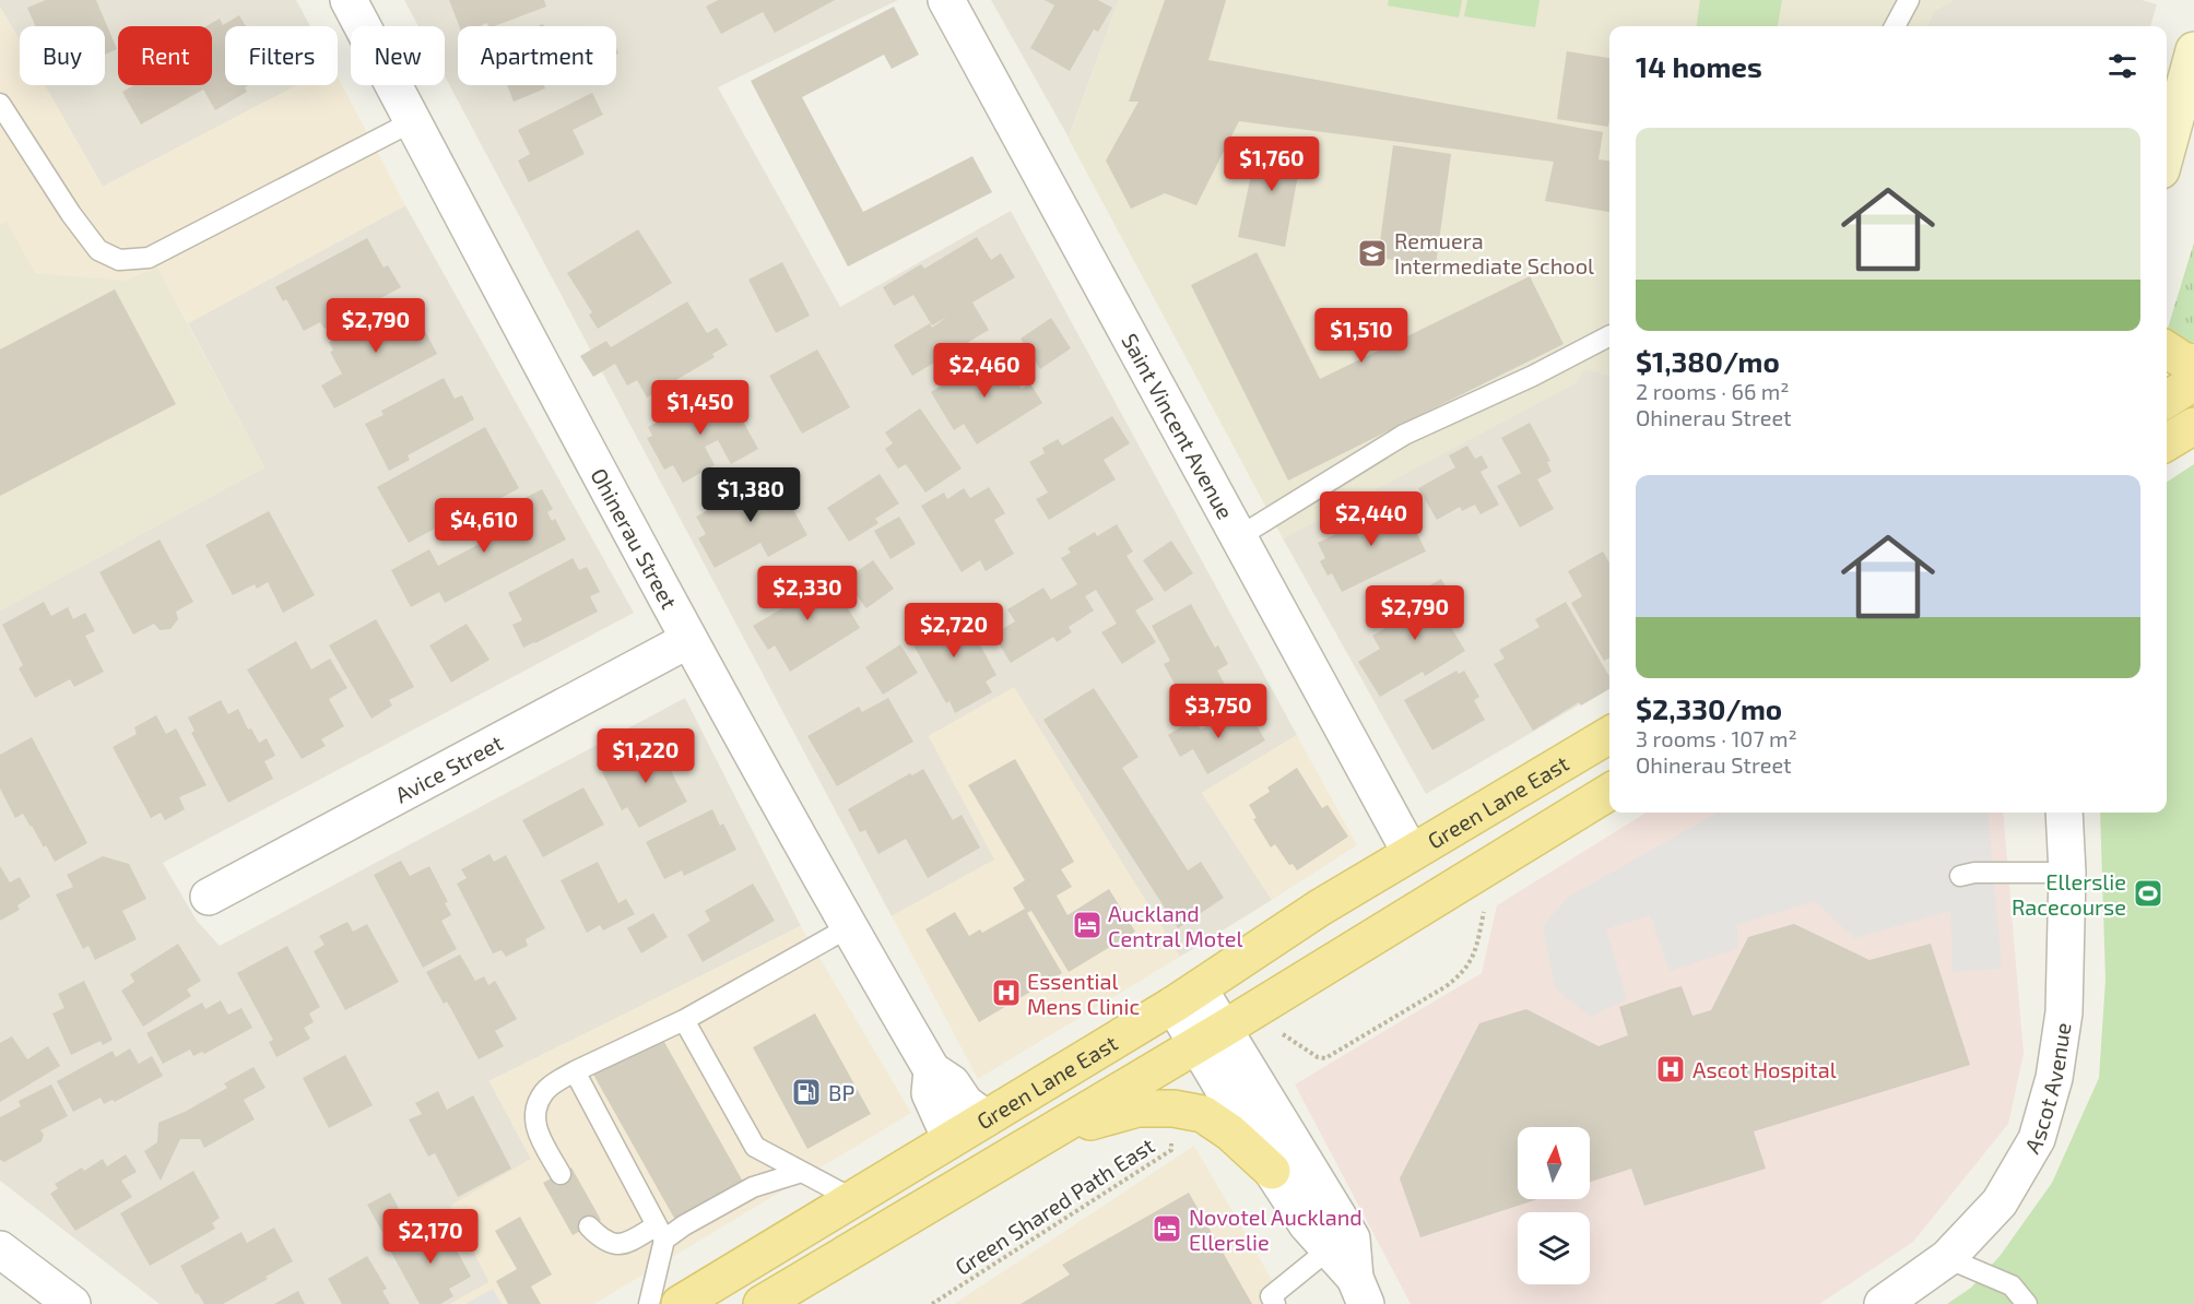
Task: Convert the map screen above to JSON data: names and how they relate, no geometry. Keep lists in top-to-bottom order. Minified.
{"streets":{"main road":["Green Lane East"],"street":["Saint Vincent Avenue","Ohinerau Street","Avice Street","Ascot Avenue"],"path":["Green Shared Path East"]},"crossings":[["Saint Vincent Avenue","Green Lane East"],["Ohinerau Street","Avice Street"],["Ohinerau Street","Green Lane East"]],"places":{"school or university":["Remuera Intermediate School"],"sports":["Ellerslie Racecourse"],"hotel":["Auckland Central Motel","Novotel Auckland Ellerslie"],"hospital":["Essential Mens Clinic","Ascot Hospital"],"fuel station":["BP"]},"north":"top","page":{"chip":["Buy","Rent","Filters","New","Apartment"],"heading":"14 homes","list":[{"name":"$1,380/mo","note":"2 rooms · 66 m² · Ohinerau Street"},{"name":"$2,330/mo","note":"3 rooms · 107 m² · Ohinerau Street"}],"price":["$1,760","$2,790","$1,510","$2,460","$1,450","$1,380","$2,440","$4,610","$2,330","$2,790","$2,720","$3,750","$1,220","$2,170"]}}
